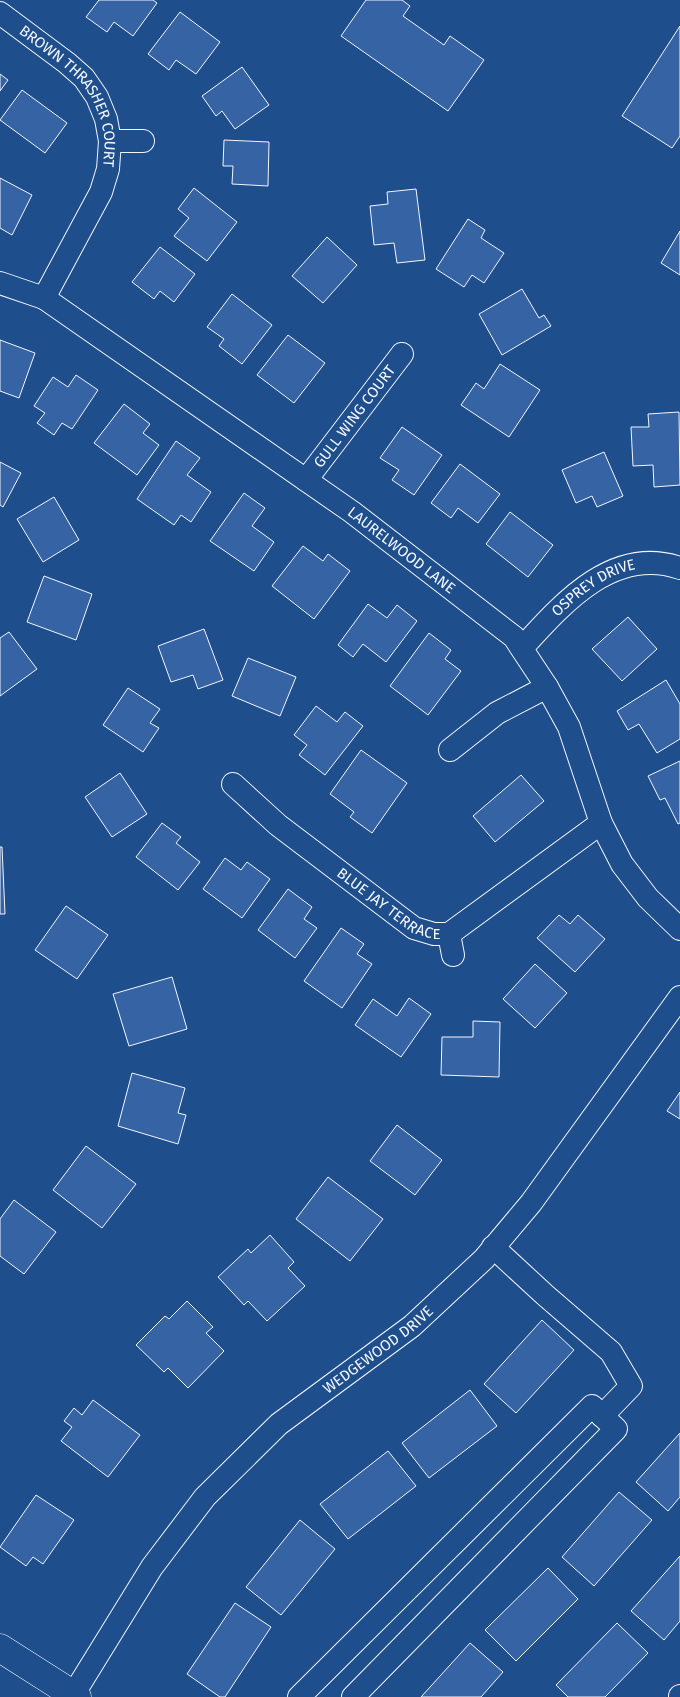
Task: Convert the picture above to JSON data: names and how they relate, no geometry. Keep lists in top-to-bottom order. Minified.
{"streets":{"street":["BROWN THRASHER COURT","GULL WING COURT","LAURELWOOD LANE","OSPREY DRIVE","BLUE JAY TERRACE","WEDGEWOOD DRIVE"]},"crossings":[["BROWN THRASHER COURT","LAURELWOOD LANE"],["GULL WING COURT","LAURELWOOD LANE"],["LAURELWOOD LANE","OSPREY DRIVE"],["LAURELWOOD LANE","BLUE JAY TERRACE"]]}
